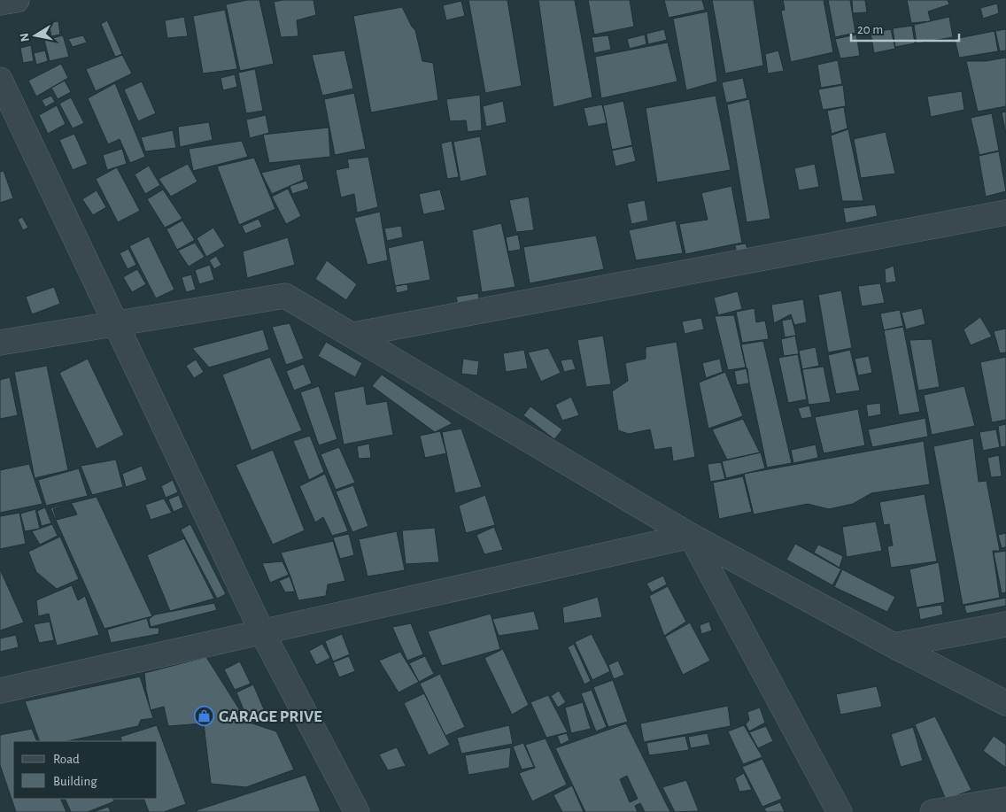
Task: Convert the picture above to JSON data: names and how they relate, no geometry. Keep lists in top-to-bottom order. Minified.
{"places":{"shop":["GARAGE PRIVE"]},"legend":["Road","Building"],"scale_bar":"20 m","north":"left"}
